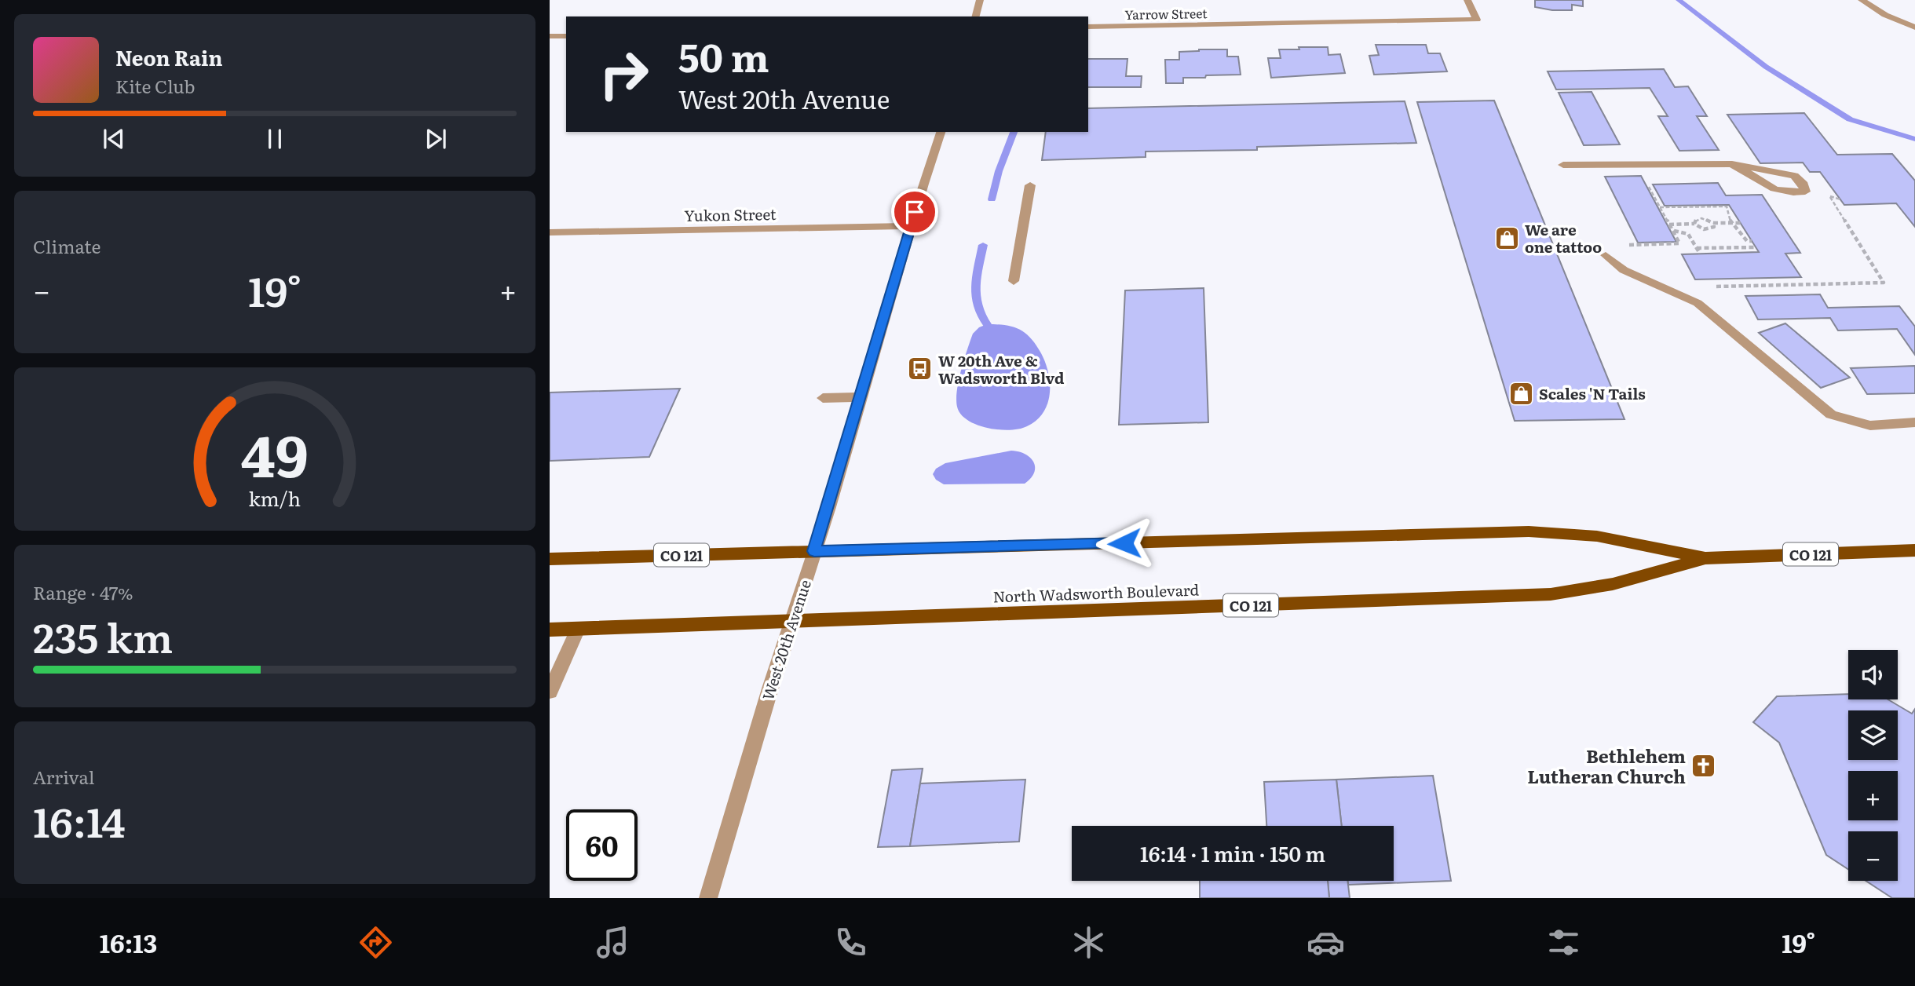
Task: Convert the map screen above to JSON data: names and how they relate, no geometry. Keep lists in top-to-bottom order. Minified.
{"streets":{"main road":["CO 121","North Wadsworth Boulevard"],"street":["Yarrow Street","Yukon Street","West 20th Avenue"]},"crossings":[["Yukon Street","West 20th Avenue"],["North Wadsworth Boulevard","West 20th Avenue"]],"places":{"shop":["We are one tattoo","Scales 'N Tails"],"bus stop":["W 20th Ave & Wadsworth Blvd"],"church":["Bethlehem Lutheran Church"]},"page":{"turn":["50 m","West 20th Avenue"],"song":["Neon Rain","Kite Club"],"tile":["Climate",["Range · 47%","235 km"],["Arrival","16:14"]],"heat":["−","19°","+"],"map_buttons":["+","−"],"limit":"60","trip":"16:14 · 1 min · 150 m","tabs":["16:13","19°"],"gauge":["49","km/h"]}}
